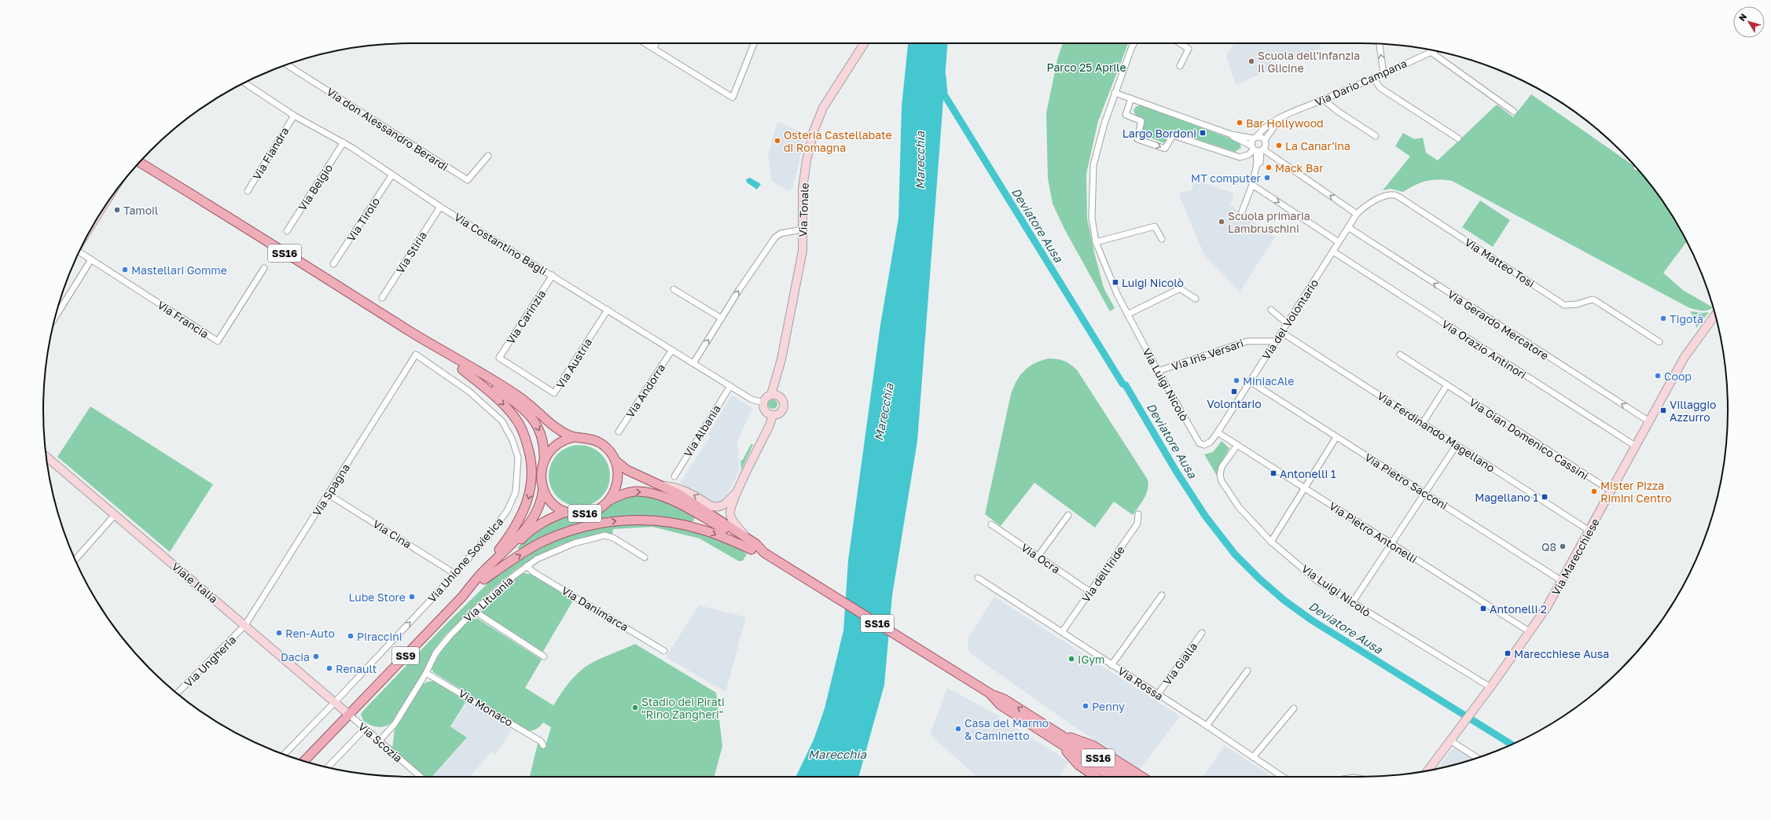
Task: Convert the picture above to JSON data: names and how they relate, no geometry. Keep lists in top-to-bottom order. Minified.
{"streets":{"main road":["SS16","SS9"],"street":["Via Dario Campana","Via don Alessandro Berardi","Via Fiandra","Via Belgio","Via Tonale","Via Tirolo","Via Costantino Bagli","Via Stiria","Via Matteo Tosi","Via Carinzia","Via Francia","Via del Volontario","Via Gerardo Mercatore","Via Orazio Antinori","Via Iris Versari","Via Austria","Via Luigi Nicolò","Via Andorra","Via Albania","Via Ferdinando Magellano","Via Gian Domenico Cassini","Via Pietro Sacconi","Via Spagna","Via Pietro Antonelli","Via Cina","Via Marecchiese","Via Ocra","Via Unione Sovietica","Via dell'Iride","Viale Italia","Via Lituania","Via Danimarca","Via Ungheria","Via Gialla","Via Rossa","Via Monaco","Via Scozia"]},"crossings":[["Via Fiandra","Via Costantino Bagli"],["Via Belgio","Via Costantino Bagli"],["Via Tonale","Via Costantino Bagli"],["Via Tirolo","Via Costantino Bagli"],["Via Costantino Bagli","Via Stiria"],["Via Costantino Bagli","Via Carinzia"],["Via Costantino Bagli","Via Austria"],["Via Costantino Bagli","Via Andorra"],["Via Costantino Bagli","Via Albania"],["SS16","SS9"],["Via Matteo Tosi","Via del Volontario"],["Via Matteo Tosi","Via Gerardo Mercatore"],["Via Carinzia","Via Austria"],["Via del Volontario","Via Gerardo Mercatore"],["Via del Volontario","Via Orazio Antinori"],["Via del Volontario","Via Iris Versari"],["Via del Volontario","Via Luigi Nicolò"],["Via del Volontario","Via Ferdinando Magellano"],["Via del Volontario","Via Pietro Sacconi"],["Via del Volontario","Via Pietro Antonelli"],["Via Gerardo Mercatore","Via Marecchiese"],["Via Orazio Antinori","Via Marecchiese"],["Via Iris Versari","Via Luigi Nicolò"],["Via Luigi Nicolò","Via Pietro Antonelli"],["Via Luigi Nicolò","Via Marecchiese"],["Via Ferdinando Magellano","Via Marecchiese"],["Via Gian Domenico Cassini","Via Marecchiese"],["Via Pietro Sacconi","Via Marecchiese"],["Via Spagna","Via Cina"],["Via Spagna","Via Unione Sovietica"],["Via Spagna","Viale Italia"],["Via Spagna","Via Ungheria"],["Via Pietro Antonelli","Via Marecchiese"],["Via Cina","Via Unione Sovietica"],["Via Ocra","Via dell'Iride"],["Via Unione Sovietica","Viale Italia"],["Via dell'Iride","Via Rossa"],["Viale Italia","SS9"],["Viale Italia","Via Ungheria"],["Viale Italia","Via Scozia"],["Via Lituania","Via Danimarca"],["Via Lituania","Via Monaco"],["Via Lituania","Via Scozia"],["SS9","Via Scozia"],["Via Gialla","Via Rossa"]],"one_way":["Via Gerardo Mercatore"],"water":["Marecchia","Deviatore Ausa"],"parks":["Parco 25 Aprile"],"places":{"other":["Scuola dell'infanzia Il Glicine","Bar Hollywood","Osteria Castellabate di Romagna","La Canar'ina","Mack Bar","MT computer","Tamoil","Scuola primaria Lambruschini","Mastellari Gomme","Tigotà","Coop","MiniacAle","Mister Pizza Rimini Centro","Q8","Lube Store","Ren-Auto","Piraccini","Dacia","IGym","Renault","Penny","Stadio dei Pirati \"Rino Zangheri\"","Casa del Marmo & Caminetto"],"transit":["Largo Bordoni","Luigi Nicolò","Volontario","Villaggio Azzurro","Antonelli 1","Magellano 1","Antonelli 2","Marecchiese Ausa"]},"north":"top left"}
